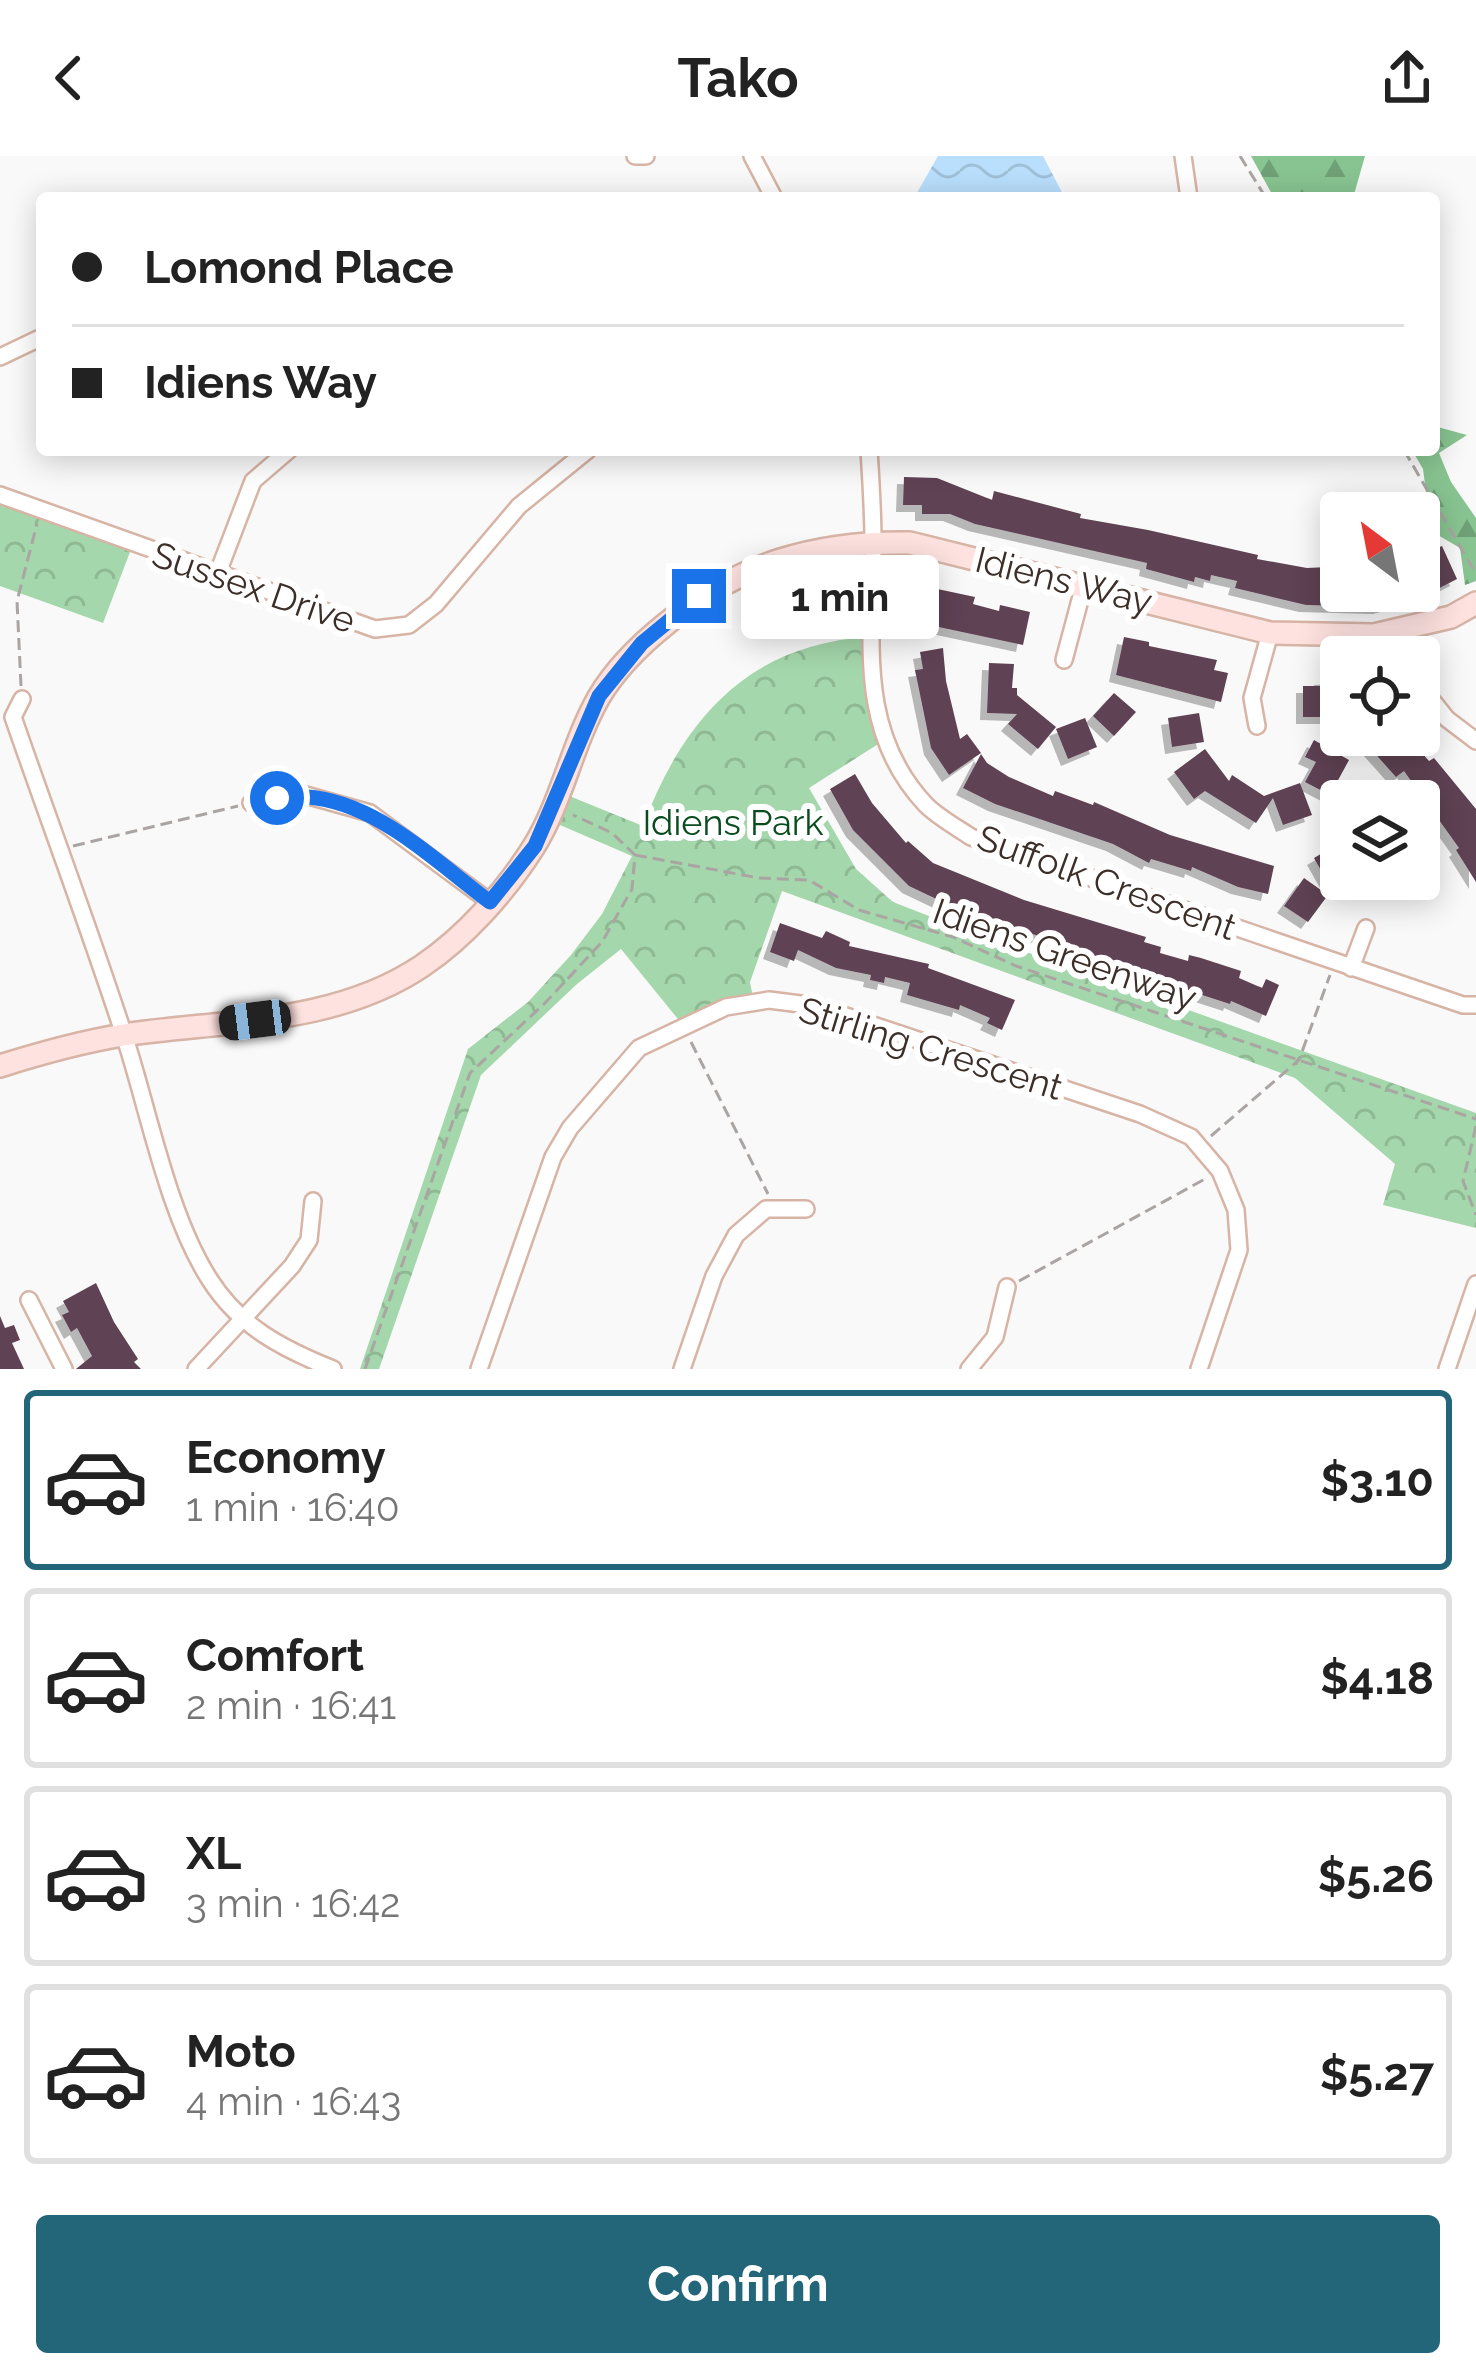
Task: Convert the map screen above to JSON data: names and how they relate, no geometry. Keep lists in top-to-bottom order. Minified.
{"streets":{"street":["Idiens Way","Sussex Drive","Suffolk Crescent","Stirling Crescent"],"path":["Idiens Greenway"]},"crossings":[["Idiens Way","Suffolk Crescent"],["Idiens Way","Idiens Greenway"]],"parks":["Idiens Park"],"north":"top left","page":{"header":"Tako","banner":["Lomond Place","Idiens Way"],"bubble":"1 min","list":[{"name":"Economy","note":"1 min · 16:40","value":"$3.10"},{"name":"Comfort","note":"2 min · 16:41","value":"$4.18"},{"name":"XL","note":"3 min · 16:42","value":"$5.26"},{"name":"Moto","note":"4 min · 16:43","value":"$5.27"}],"buttons":"Confirm"}}
